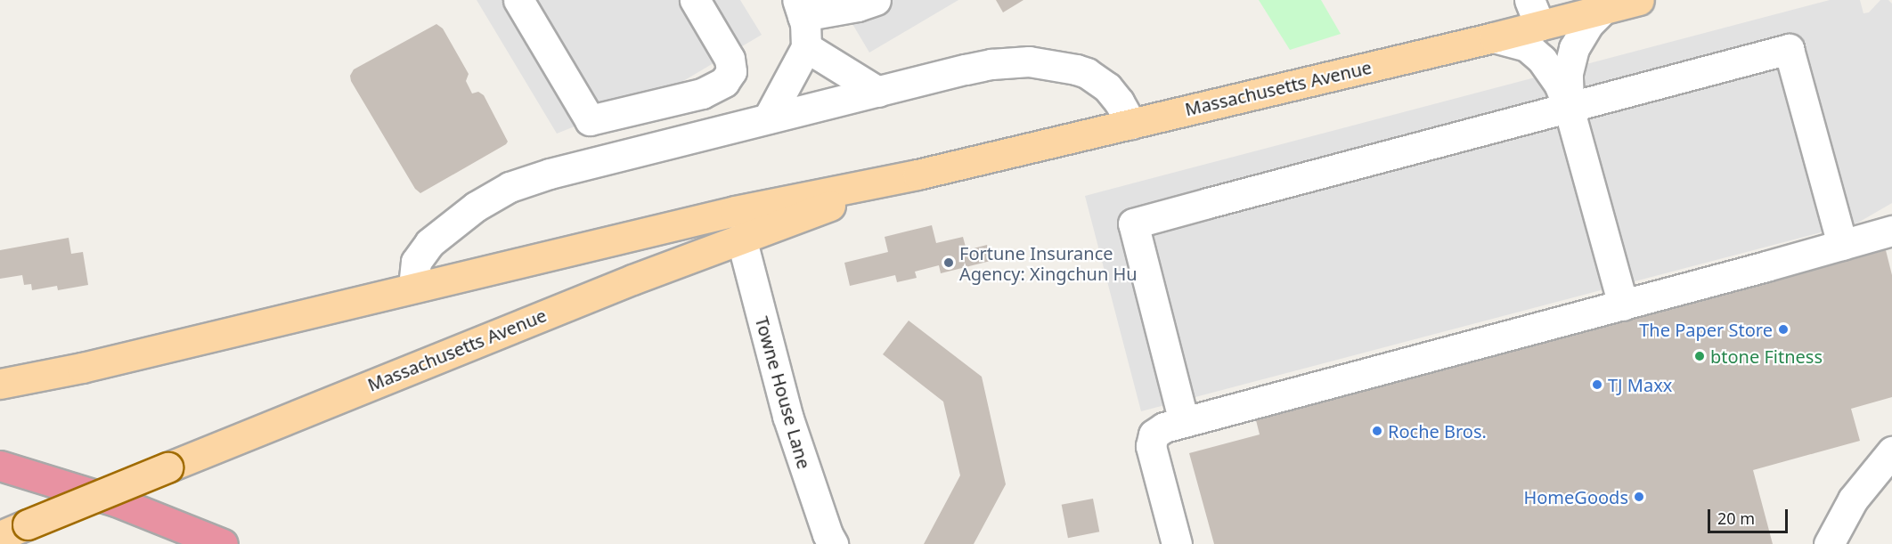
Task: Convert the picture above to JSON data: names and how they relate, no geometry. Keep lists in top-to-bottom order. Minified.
{"streets":{"main road":["Massachusetts Avenue"],"street":["Towne House Lane"]},"crossings":[["Massachusetts Avenue","Towne House Lane"]],"places":["Fortune Insurance Agency: Xingchun Hu","The Paper Store","btone Fitness","TJ Maxx","Roche Bros.","HomeGoods"],"scale_bar":"20 m"}
